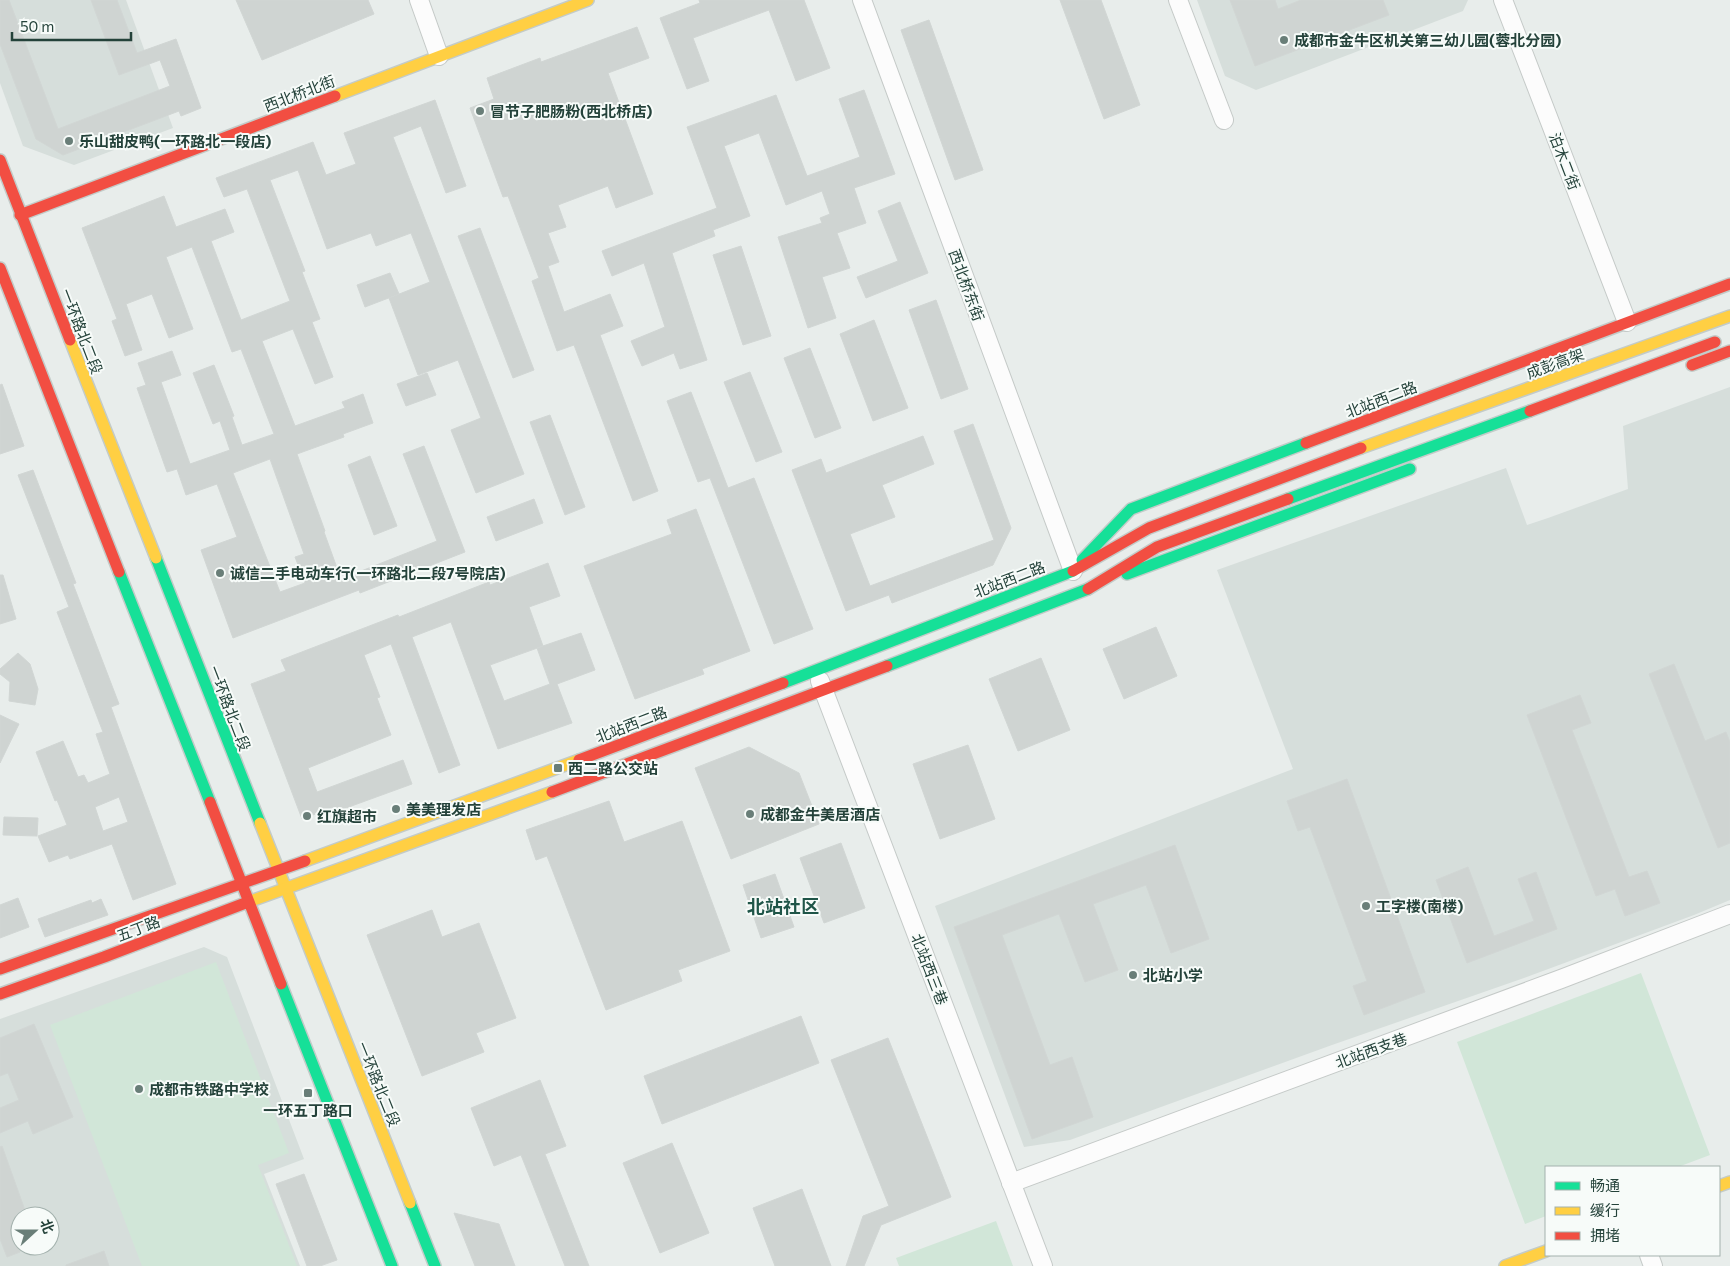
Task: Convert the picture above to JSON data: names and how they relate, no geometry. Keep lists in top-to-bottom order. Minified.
{"streets":{"main road":["西北桥北街","一环路北二段","成彭高架","北站西二路","五丁路"],"street":["泊木二街","西北桥东街","北站西三巷","北站西支巷"]},"crossings":[["西北桥北街","一环路北二段"],["泊木二街","北站西二路"],["西北桥东街","成彭高架"],["西北桥东街","北站西二路"],["一环路北二段","北站西二路"],["一环路北二段","五丁路"],["成彭高架","北站西二路"],["北站西二路","五丁路"],["北站西二路","北站西三巷"],["北站西三巷","北站西支巷"]],"districts":["北站社区"],"places":{"other":["成都市金牛区机关第三幼儿园(蓉北分园)","冒节子肥肠粉(西北桥店)","乐山甜皮鸭(一环路北一段店)","诚信二手电动车行(一环路北二段7号院店)","美美理发店","成都金牛美居酒店","红旗超市","工字楼(南楼)","北站小学","成都市铁路中学校"],"transit":["西二路公交站","一环五丁路口"]},"legend":["畅通","缓行","拥堵"],"scale_bar":"50 m","north":"right"}
